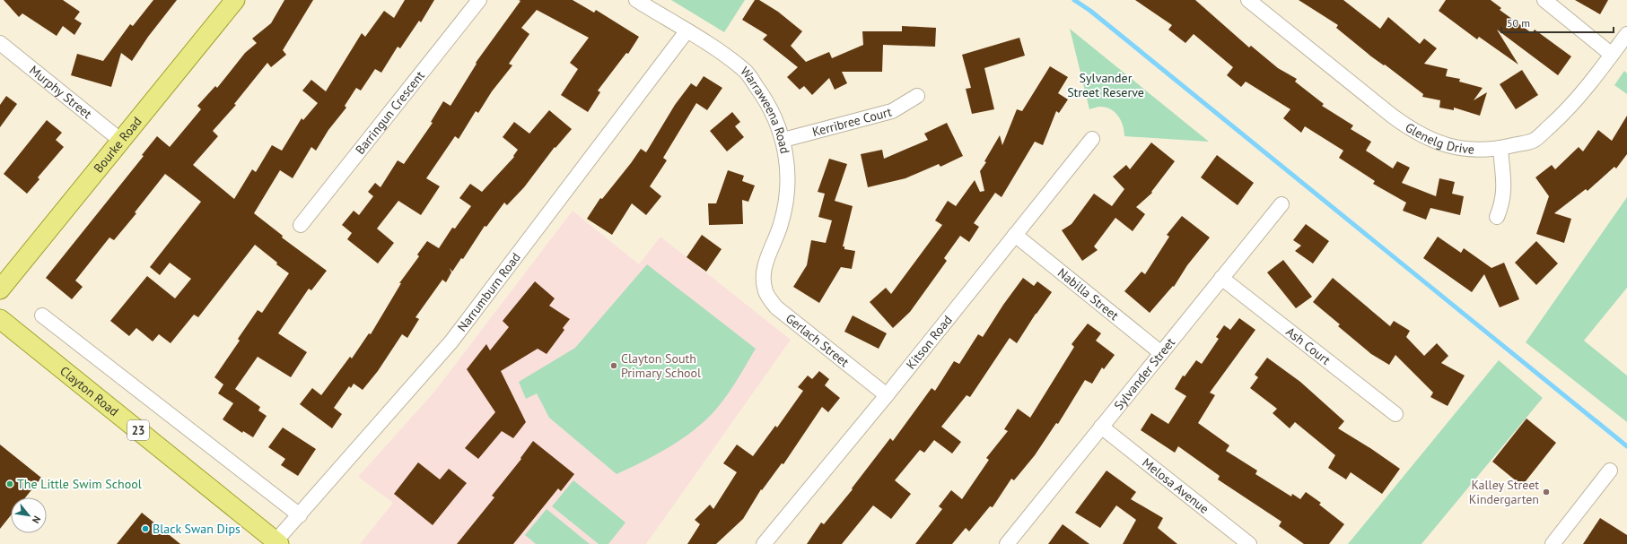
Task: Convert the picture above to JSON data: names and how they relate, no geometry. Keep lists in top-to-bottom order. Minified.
{"streets":{"main road":["Bourke Road","Clayton Road","23"],"street":["Murphy Street","Warraweena Road","Barringun Crescent","Kerribree Court","Glenelg Drive","Narrumburn Road","Nabilla Street","Gerlach Street","Kitson Road","Ash Court","Sylvander Street","Melosa Avenue"]},"crossings":[["Murphy Street","Bourke Road"],["Warraweena Road","Kerribree Court"],["Warraweena Road","Narrumburn Road"],["Warraweena Road","Gerlach Street"],["Narrumburn Road","Clayton Road"],["Nabilla Street","Kitson Road"],["Nabilla Street","Sylvander Street"],["Gerlach Street","Kitson Road"],["Ash Court","Sylvander Street"],["Sylvander Street","Melosa Avenue"]],"parks":["Sylvander Street Reserve"],"places":["Clayton South Primary School","The Little Swim School","Kalley Street Kindergarten","Black Swan Dips"],"scale_bar":"50 m","north":"bottom right"}
